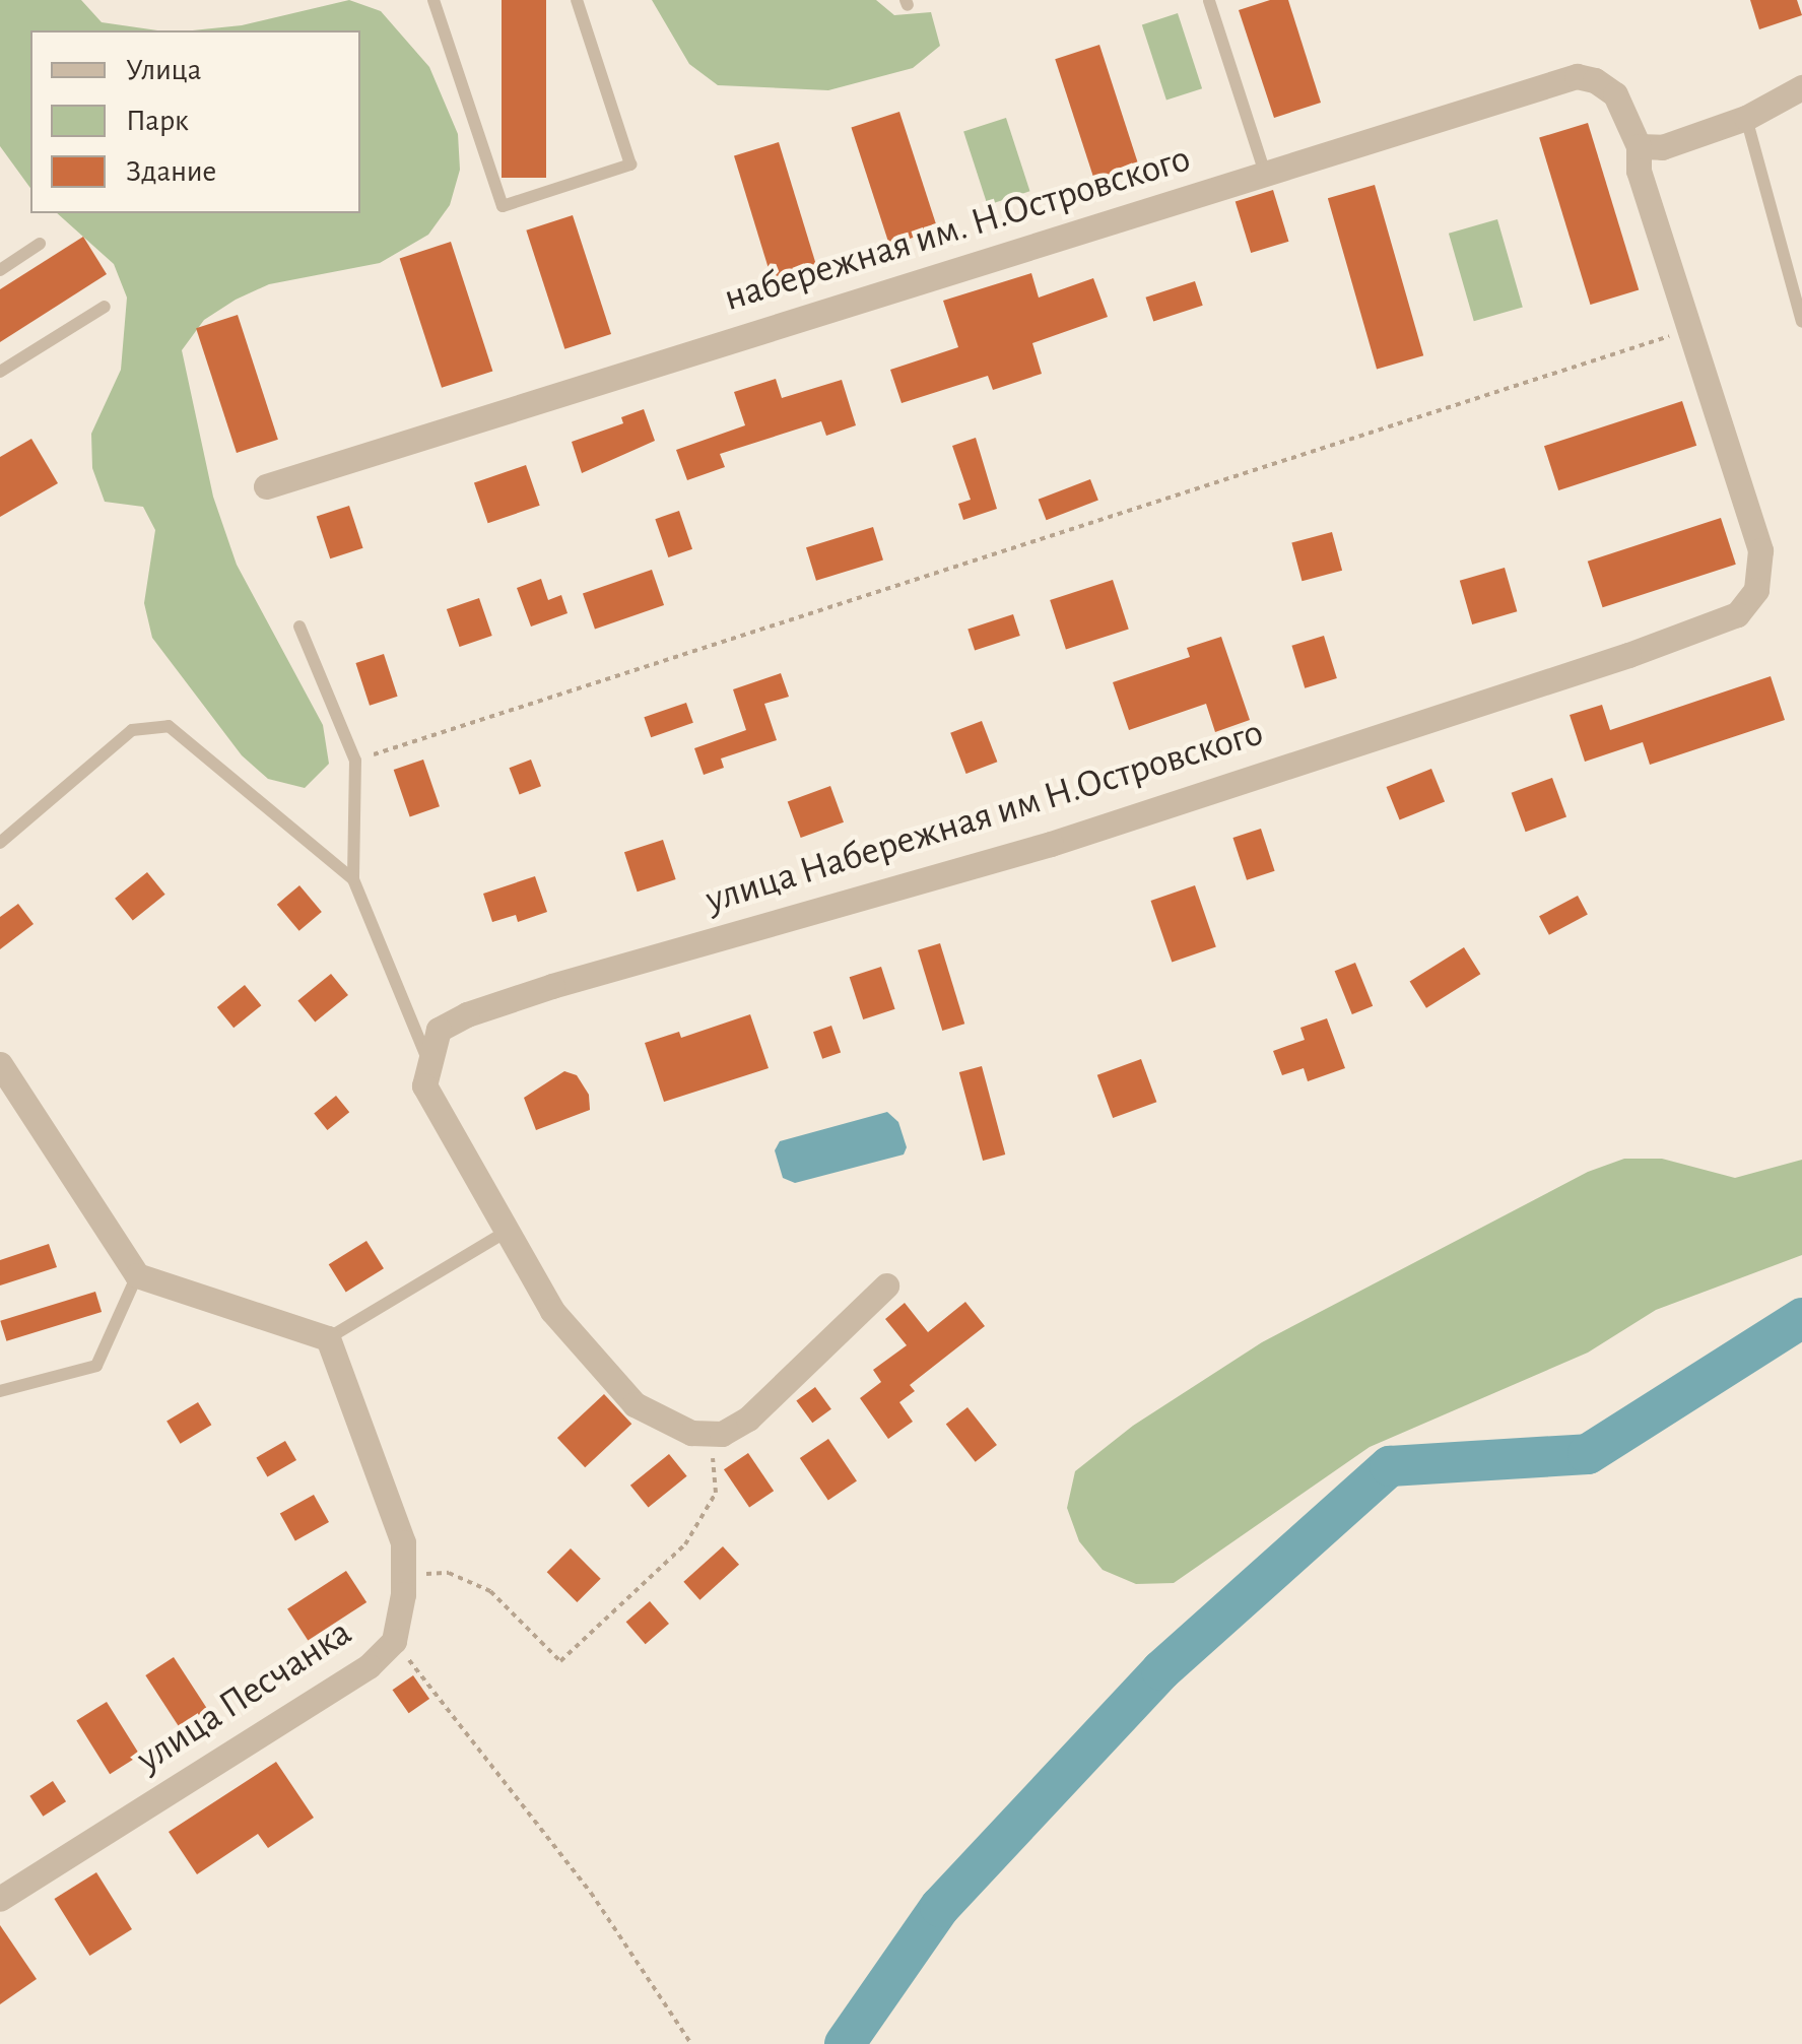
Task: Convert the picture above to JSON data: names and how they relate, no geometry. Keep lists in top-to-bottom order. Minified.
{"streets":{"street":["набережная им. Н.Островского","улица Набережная им Н.Островского","улица Песчанка"]},"crossings":[["набережная им. Н.Островского","улица Набережная им Н.Островского"]],"legend":["Улица","Парк","Здание"]}
